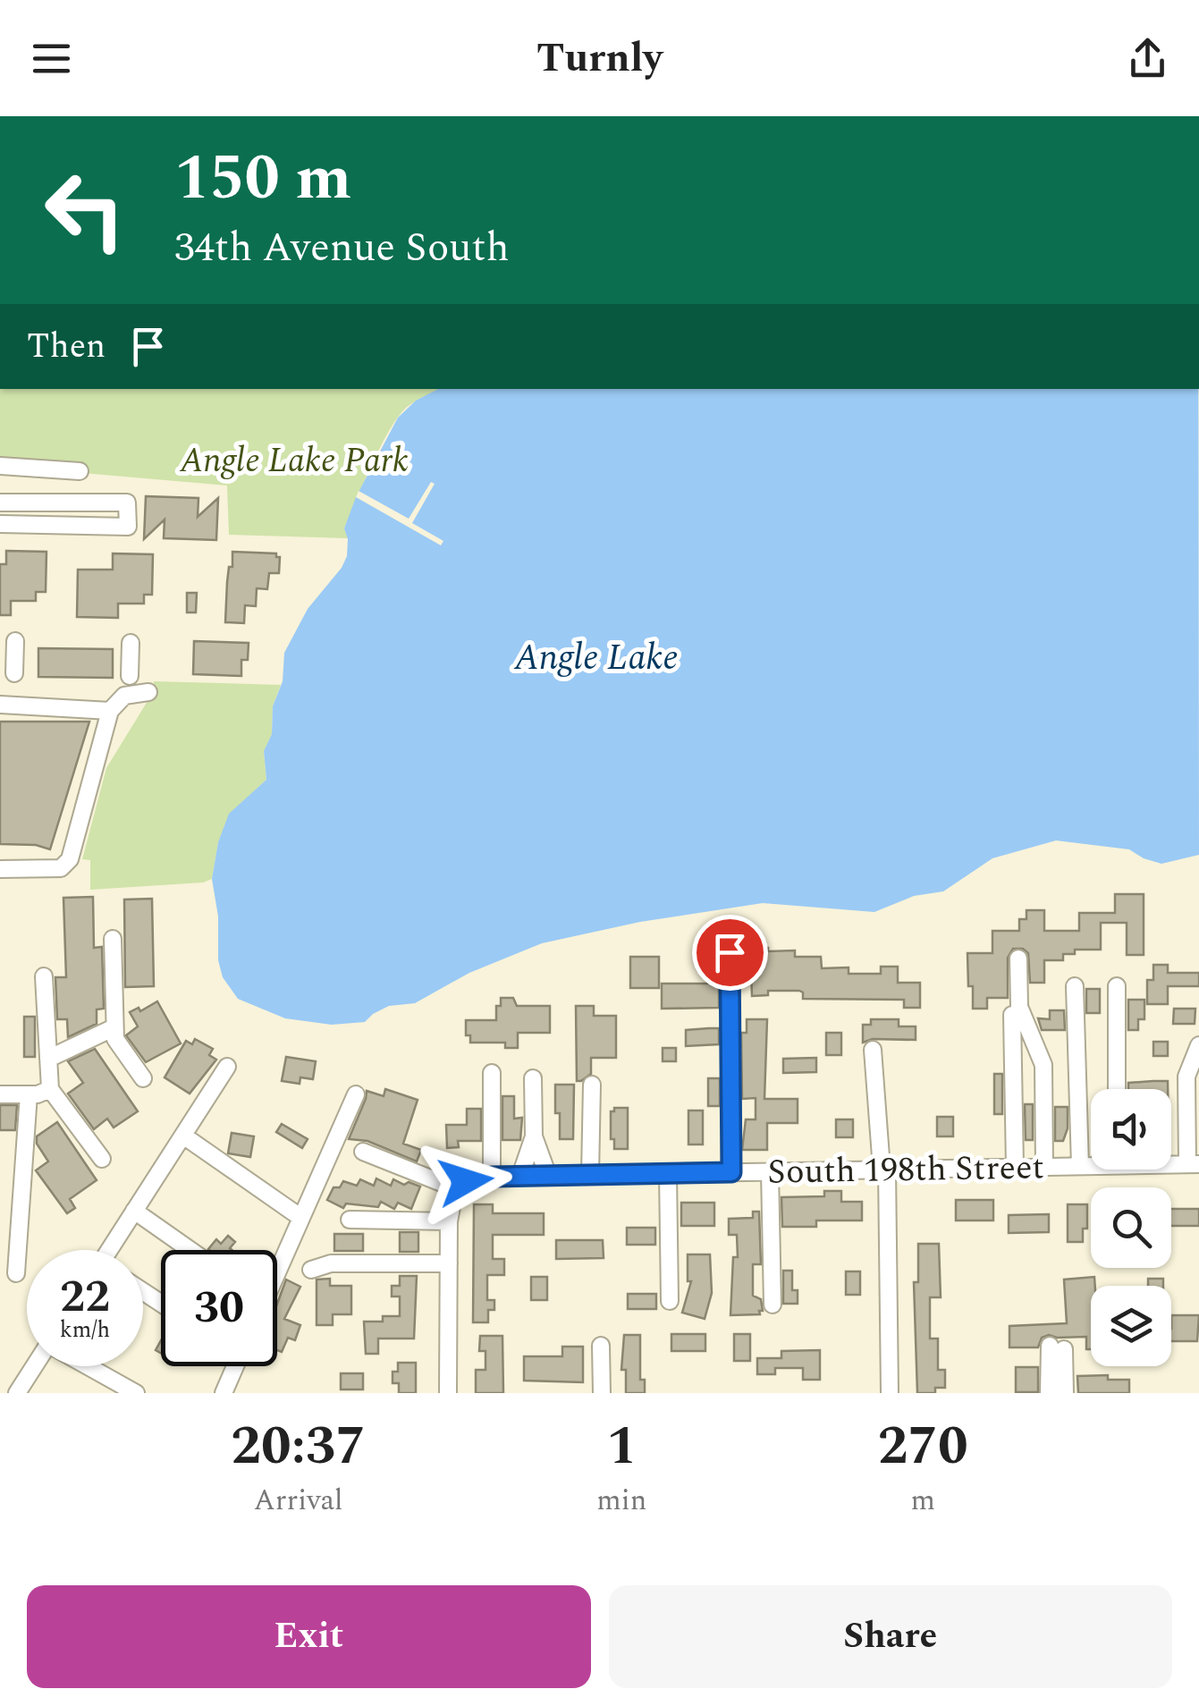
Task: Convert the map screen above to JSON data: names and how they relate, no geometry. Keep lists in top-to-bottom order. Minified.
{"streets":{"street":["South 198th Street"]},"water":["Angle Lake"],"parks":["Angle Lake Park"],"page":{"header":"Turnly","turn":["150 m","34th Avenue South"],"then":"Then","speed":"22 km/h","limit":"30","eta":["20:37","Arrival","1","min","270","m"],"buttons":["Exit","Share"]}}
